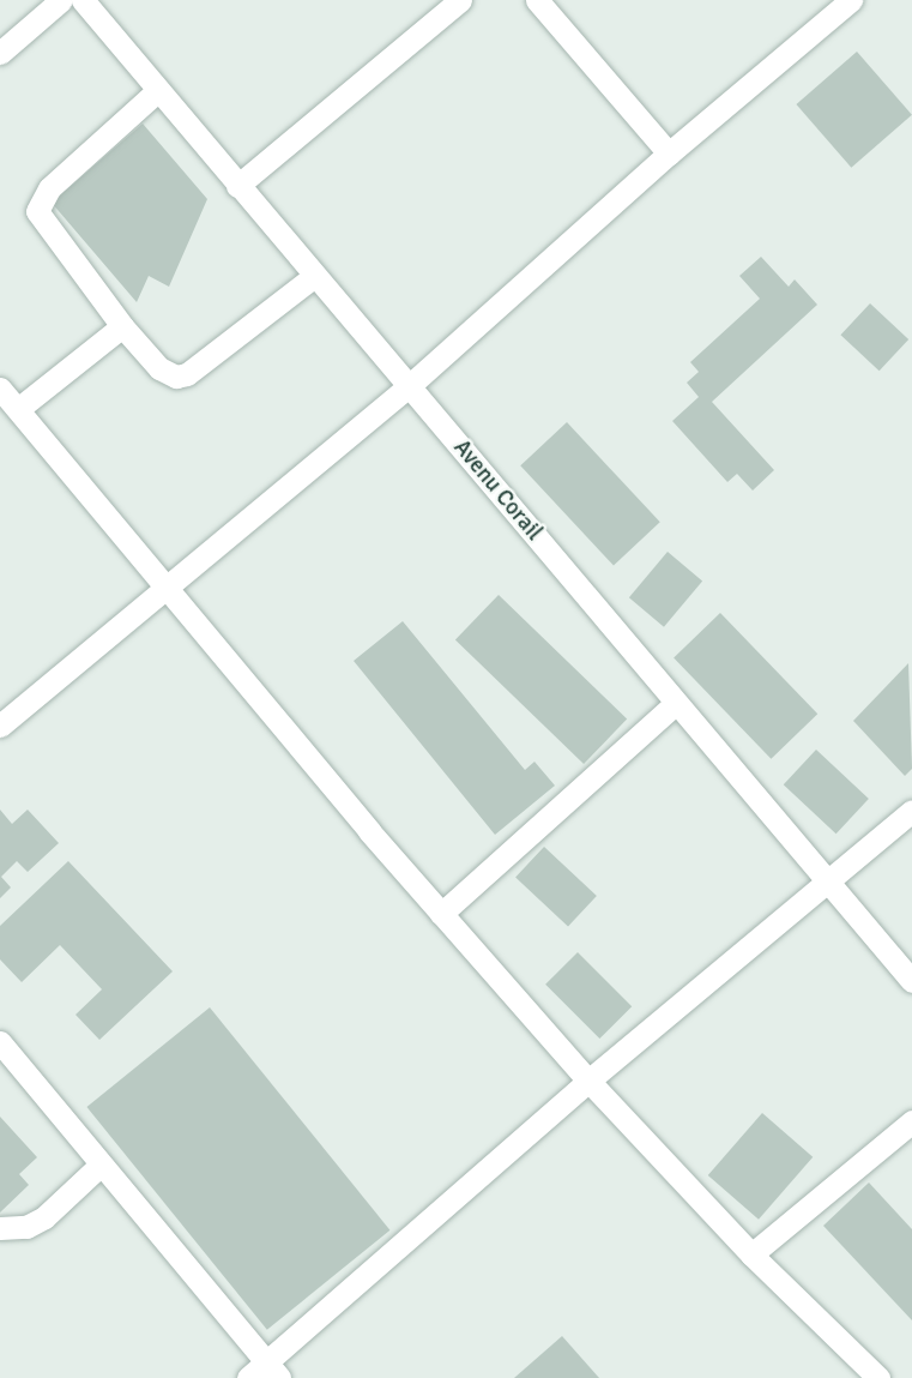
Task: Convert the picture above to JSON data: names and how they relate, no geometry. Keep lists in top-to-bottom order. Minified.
{"streets":{"street":["Avenu Corail"]}}
